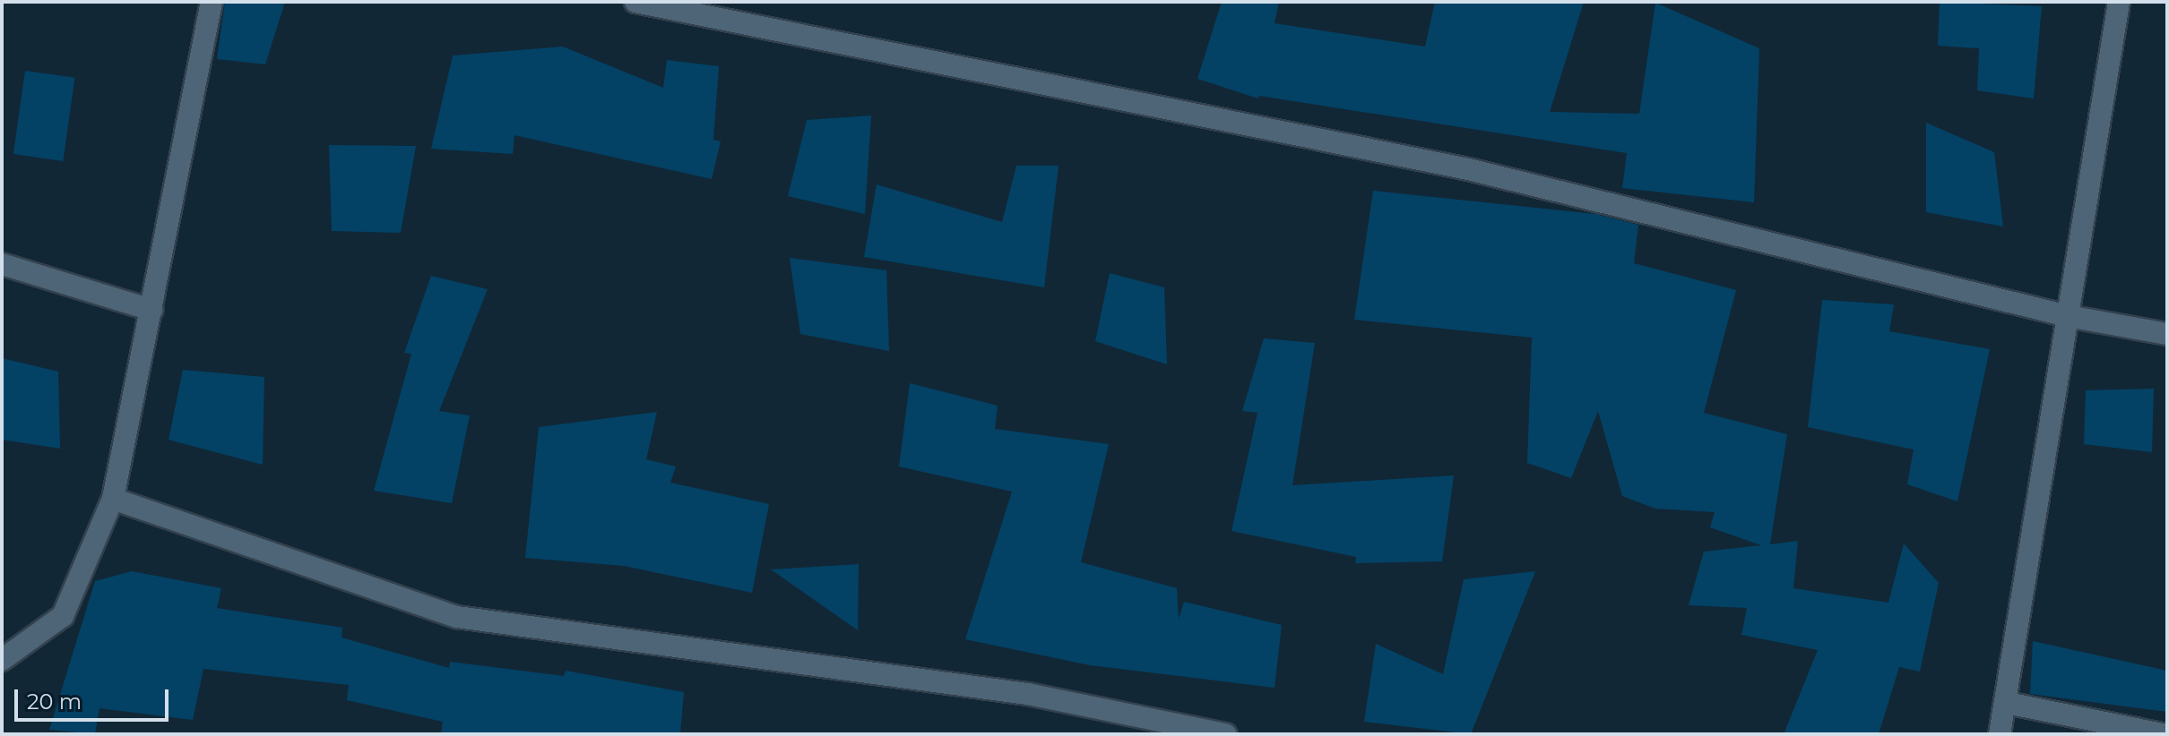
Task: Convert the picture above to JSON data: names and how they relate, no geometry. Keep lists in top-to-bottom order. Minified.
{"scale_bar":"20 m"}
